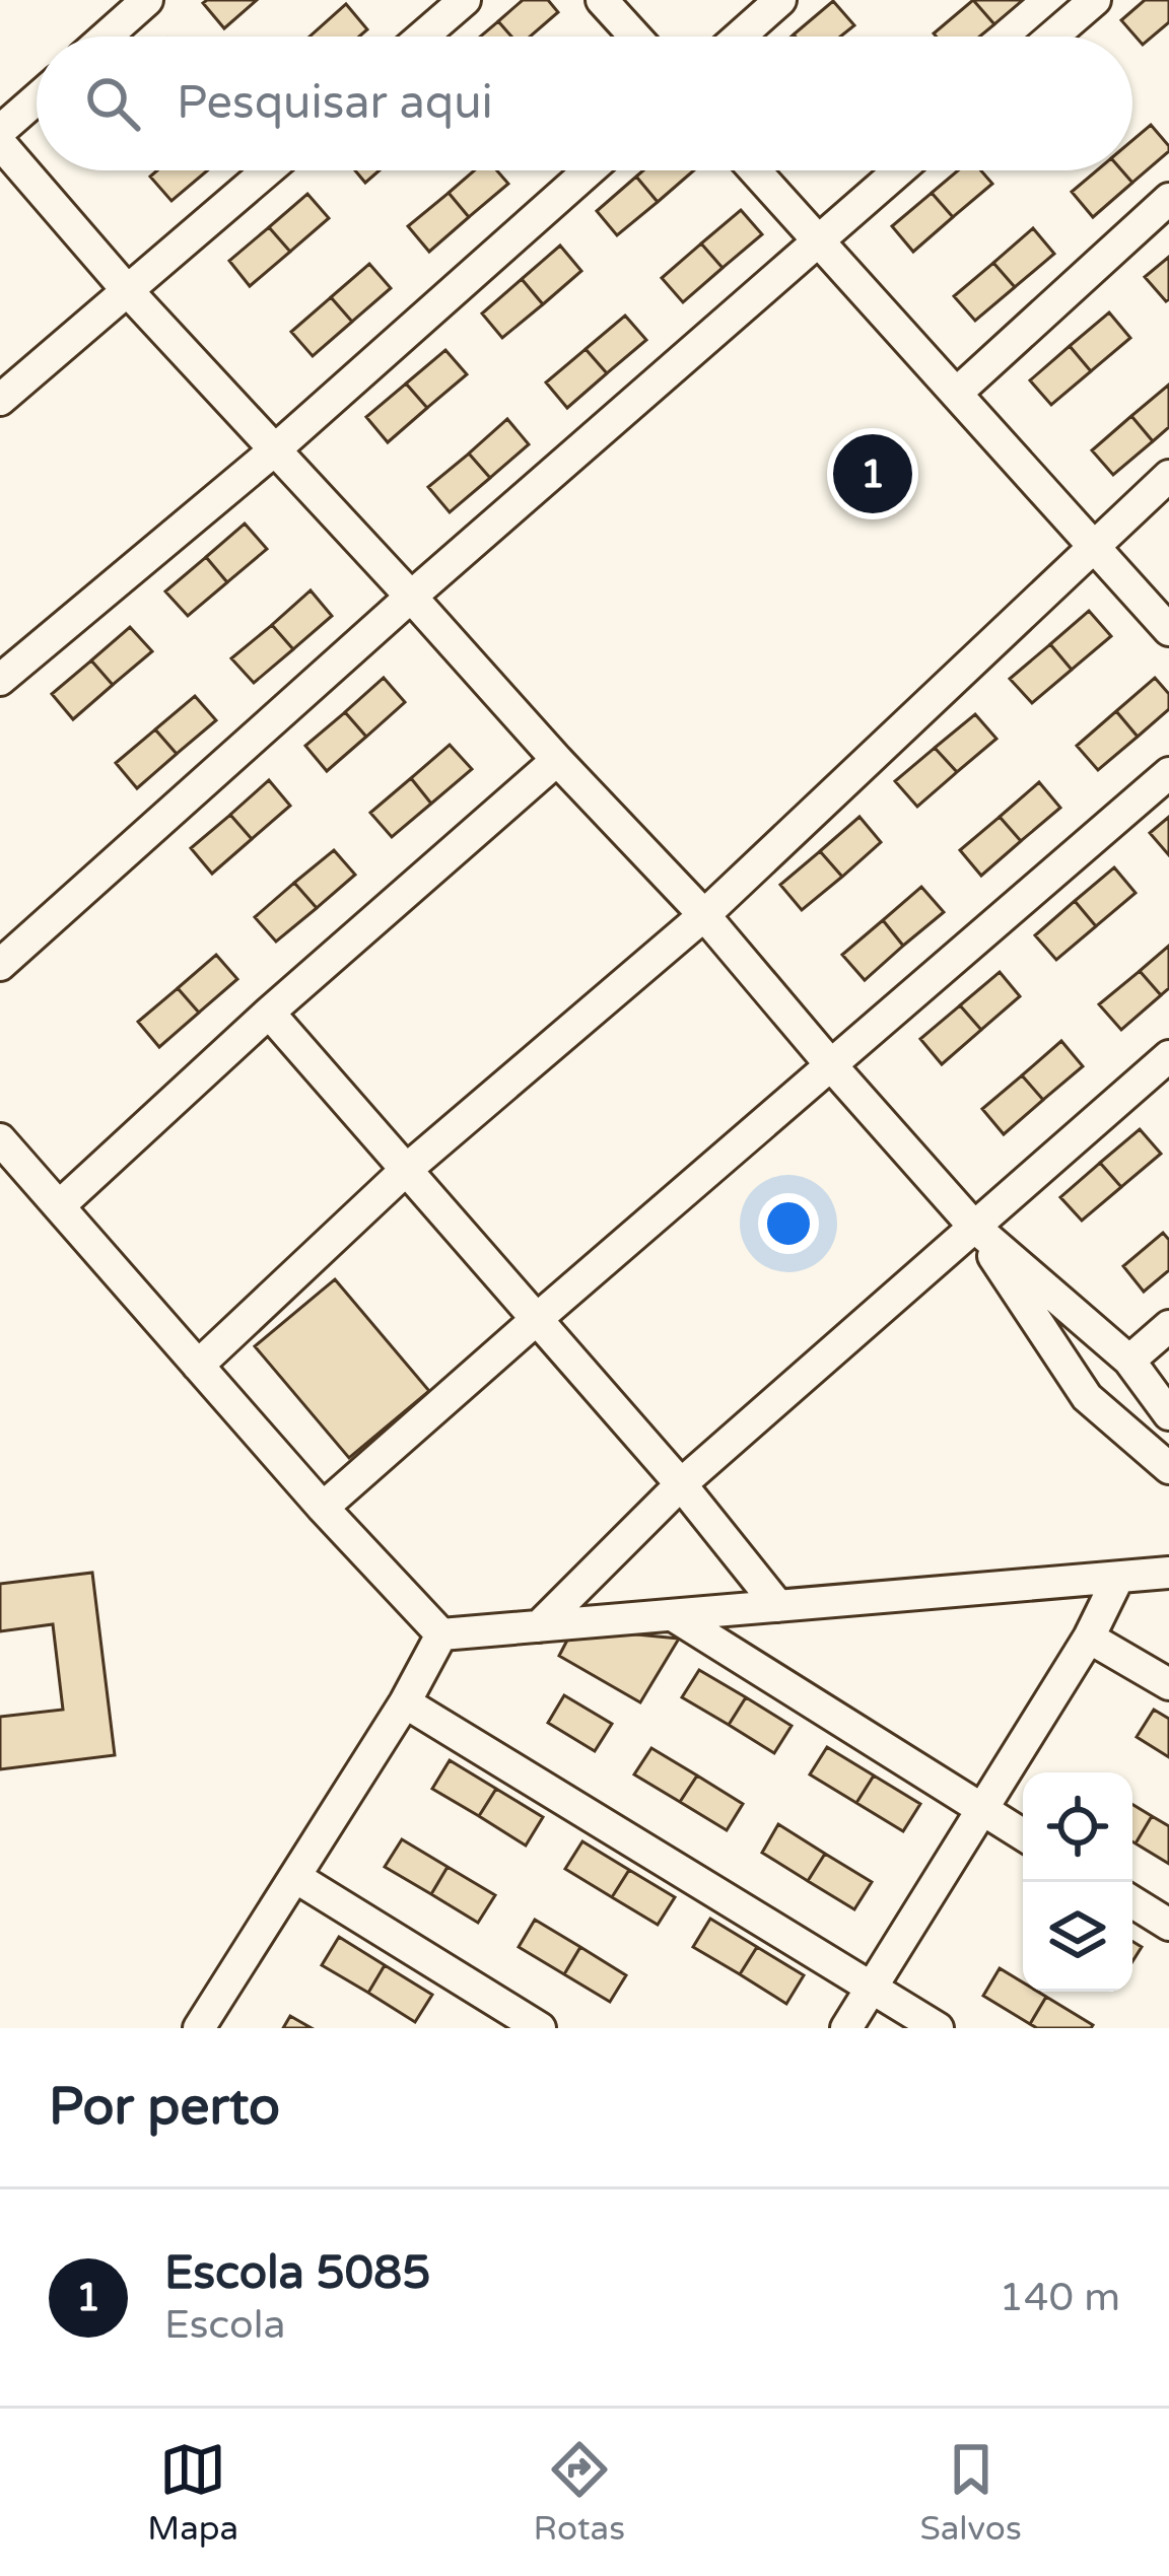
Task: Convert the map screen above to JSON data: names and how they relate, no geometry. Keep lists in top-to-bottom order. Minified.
{"page":{"search":"Pesquisar aqui","pins":"1","heading":"Por perto","list":[{"mark":"1","name":"Escola 5085","note":"Escola","value":"140 m"}],"nav":["Mapa","Rotas","Salvos"]}}
